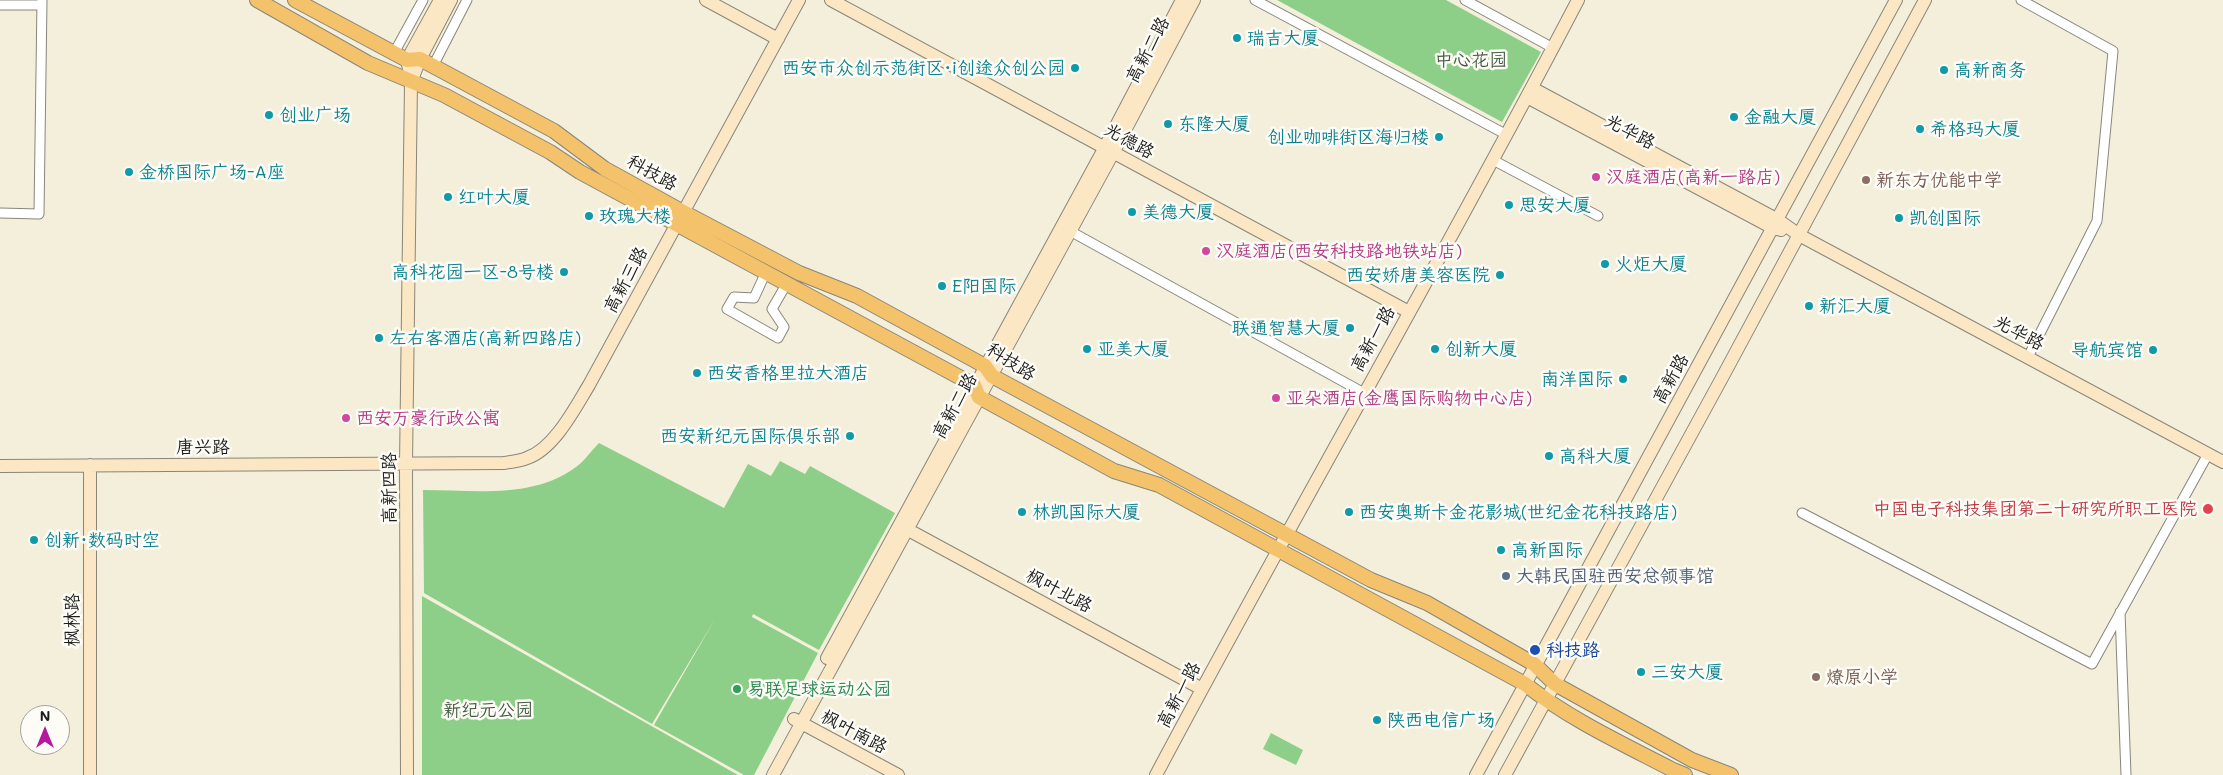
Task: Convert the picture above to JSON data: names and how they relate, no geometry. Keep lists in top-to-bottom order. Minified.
{"streets":{"main road":["科技路"],"street":["高新二路","光华路","光德路","高新三路","高新一路","高新路","唐兴路","高新四路","枫叶北路","枫林路","枫叶南路"]},"crossings":[["高新二路","光德路"],["高新二路","科技路"],["高新二路","枫叶北路"],["高新二路","枫叶南路"],["光华路","高新一路"],["光华路","高新路"],["光德路","高新一路"],["科技路","高新三路"],["科技路","高新一路"],["科技路","高新路"],["科技路","高新四路"],["高新三路","唐兴路"],["高新三路","高新四路"],["高新一路","枫叶北路"],["唐兴路","高新四路"],["唐兴路","枫林路"]],"parks":["中心花园","新纪元公园"],"places":["瑞吉大厦","西安市众创示范街区·i创途众创公园","高新商务","创业广场","金融大厦","东隆大厦","希格玛大厦","创业咖啡街区海归楼","金桥国际广场-A座","汉庭酒店(高新一路店)","新东方优能中学","红叶大厦","思安大厦","美德大厦","玫瑰大楼","凯创国际","汉庭酒店(西安科技路地铁站店)","火炬大厦","高科花园一区-8号楼","西安娇唐美容医院","E阳国际","新汇大厦","联通智慧大厦","左右客酒店(高新四路店)","亚美大厦","创新大厦","导航宾馆","西安香格里拉大酒店","南洋国际","亚朵酒店(金鹰国际购物中心店)","西安万豪行政公寓","西安新纪元国际俱乐部","高科大厦","中国电子科技集团第二十研究所职工医院","林凯国际大厦","西安奥斯卡金花影城(世纪金花科技路店)","创新·数码时空","高新国际","大韩民国驻西安总领事馆","科技路","三安大厦","燎原小学","易联足球运动公园","陕西电信广场"],"north":"top"}
